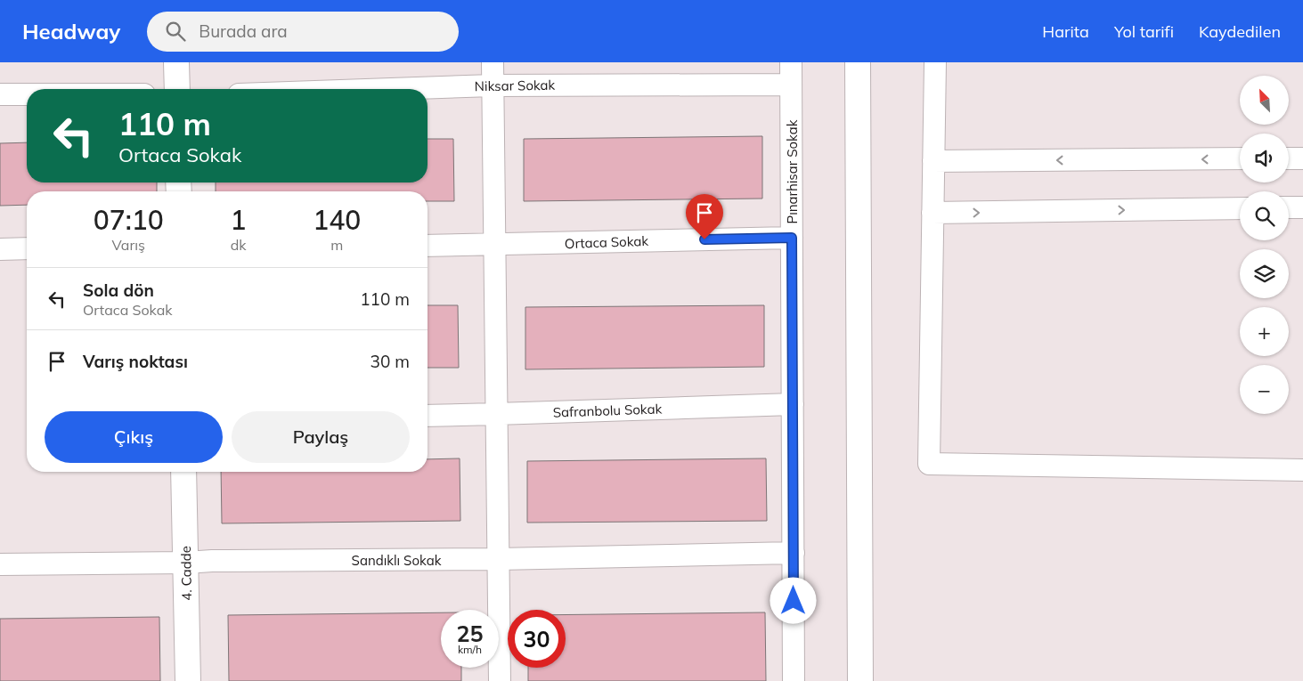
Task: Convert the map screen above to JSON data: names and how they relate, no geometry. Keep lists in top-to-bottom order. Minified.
{"streets":{"street":["Niksar Sokak","Pınarhisar Sokak","Ortaca Sokak","Safranbolu Sokak","Sandıklı Sokak","4. Cadde"]},"crossings":[["Niksar Sokak","Pınarhisar Sokak"],["Pınarhisar Sokak","Ortaca Sokak"],["Pınarhisar Sokak","Safranbolu Sokak"],["Pınarhisar Sokak","Sandıklı Sokak"],["Sandıklı Sokak","4. Cadde"]],"north":"top left","page":{"header":"Headway","search":"Burada ara","nav":["Harita","Yol tarifi","Kaydedilen"],"map_buttons":["+","−"],"turn":["110 m","Ortaca Sokak"],"eta":["07:10","Varış","1","dk","140","m"],"list":[{"name":"Sola dön","note":"Ortaca Sokak","value":"110 m"},{"name":"Varış noktası","value":"30 m"}],"buttons":["Çıkış","Paylaş"],"speed":"25 km/h","limit":"30"}}
